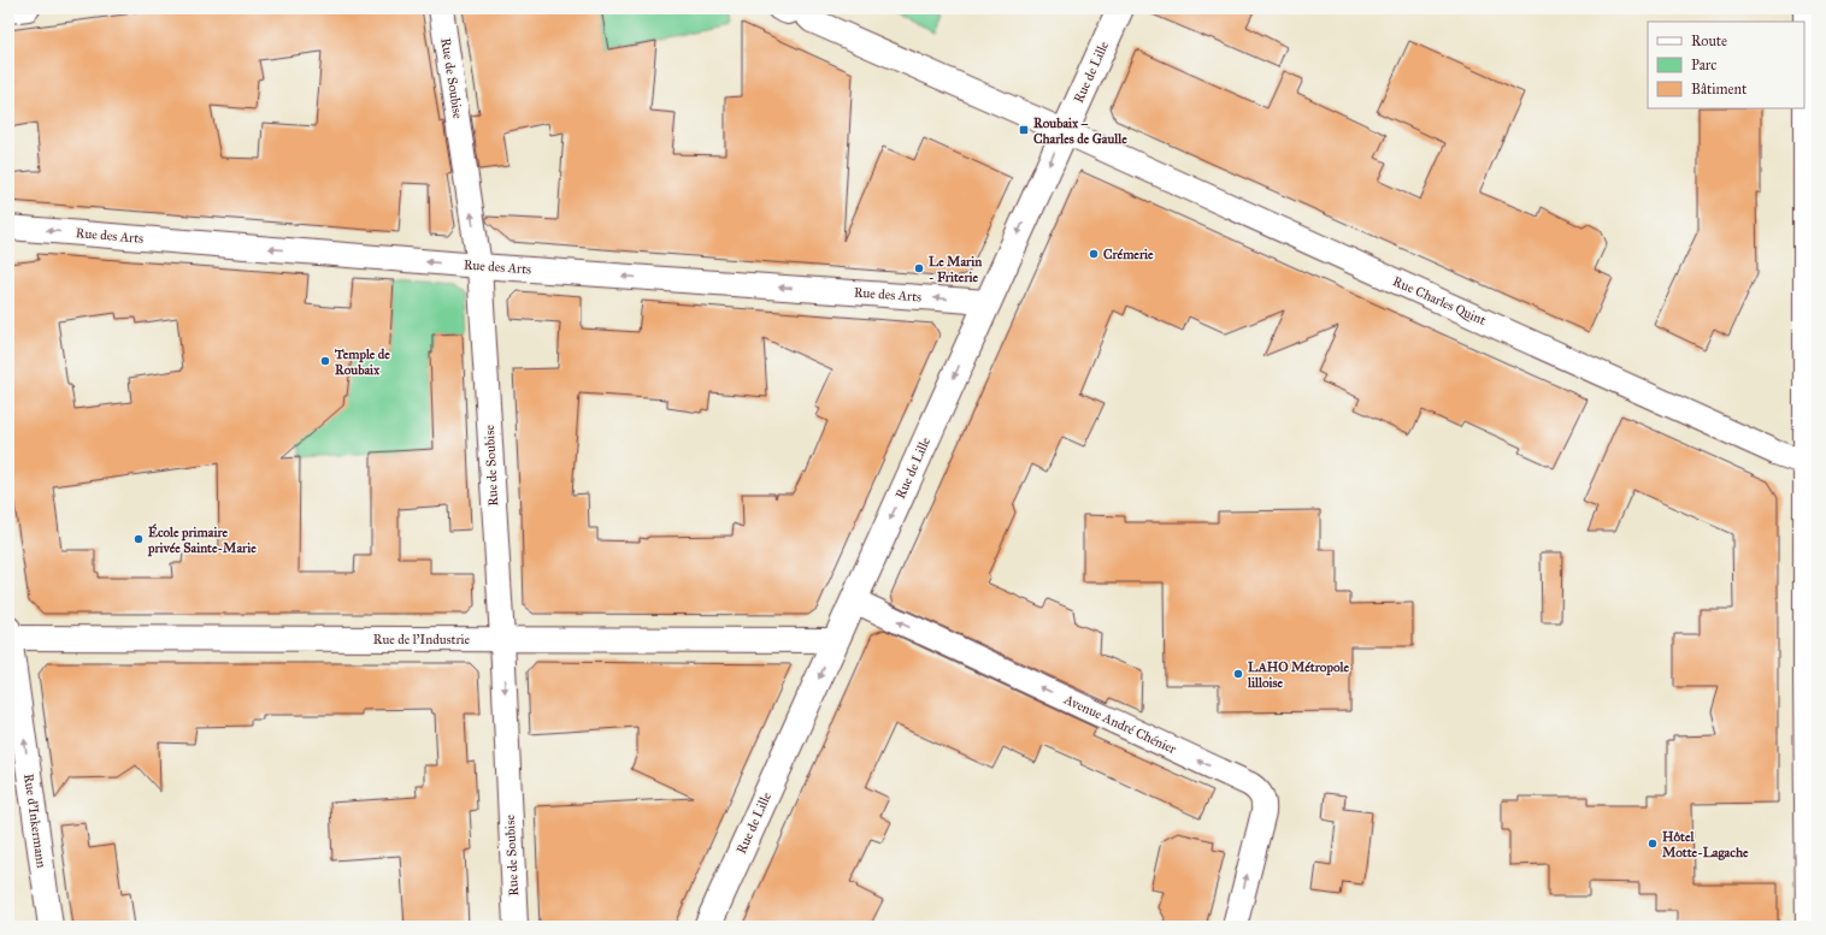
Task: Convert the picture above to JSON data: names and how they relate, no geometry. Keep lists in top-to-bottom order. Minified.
{"streets":{"street":["Rue de Lille","Rue de Soubise","Rue des Arts","Rue Charles Quint","Rue de l'Industrie","Avenue André Chénier","Rue d'Inkermann"]},"crossings":[["Rue de Lille","Rue des Arts"],["Rue de Lille","Rue Charles Quint"],["Rue de Lille","Rue de l'Industrie"],["Rue de Lille","Avenue André Chénier"],["Rue de Soubise","Rue des Arts"],["Rue de Soubise","Rue de l'Industrie"],["Rue de l'Industrie","Rue d'Inkermann"]],"one_way":["Rue de Lille","Rue des Arts","Avenue André Chénier","Rue d'Inkermann"],"places":{"transit":["Roubaix – Charles de Gaulle"],"other":["Crémerie","Le Marin - Friterie","Temple de Roubaix","École primaire privée Sainte-Marie","LAHO Métropole lilloise","Hôtel Motte-Lagache"]},"legend":["Route","Parc","Bâtiment"]}
